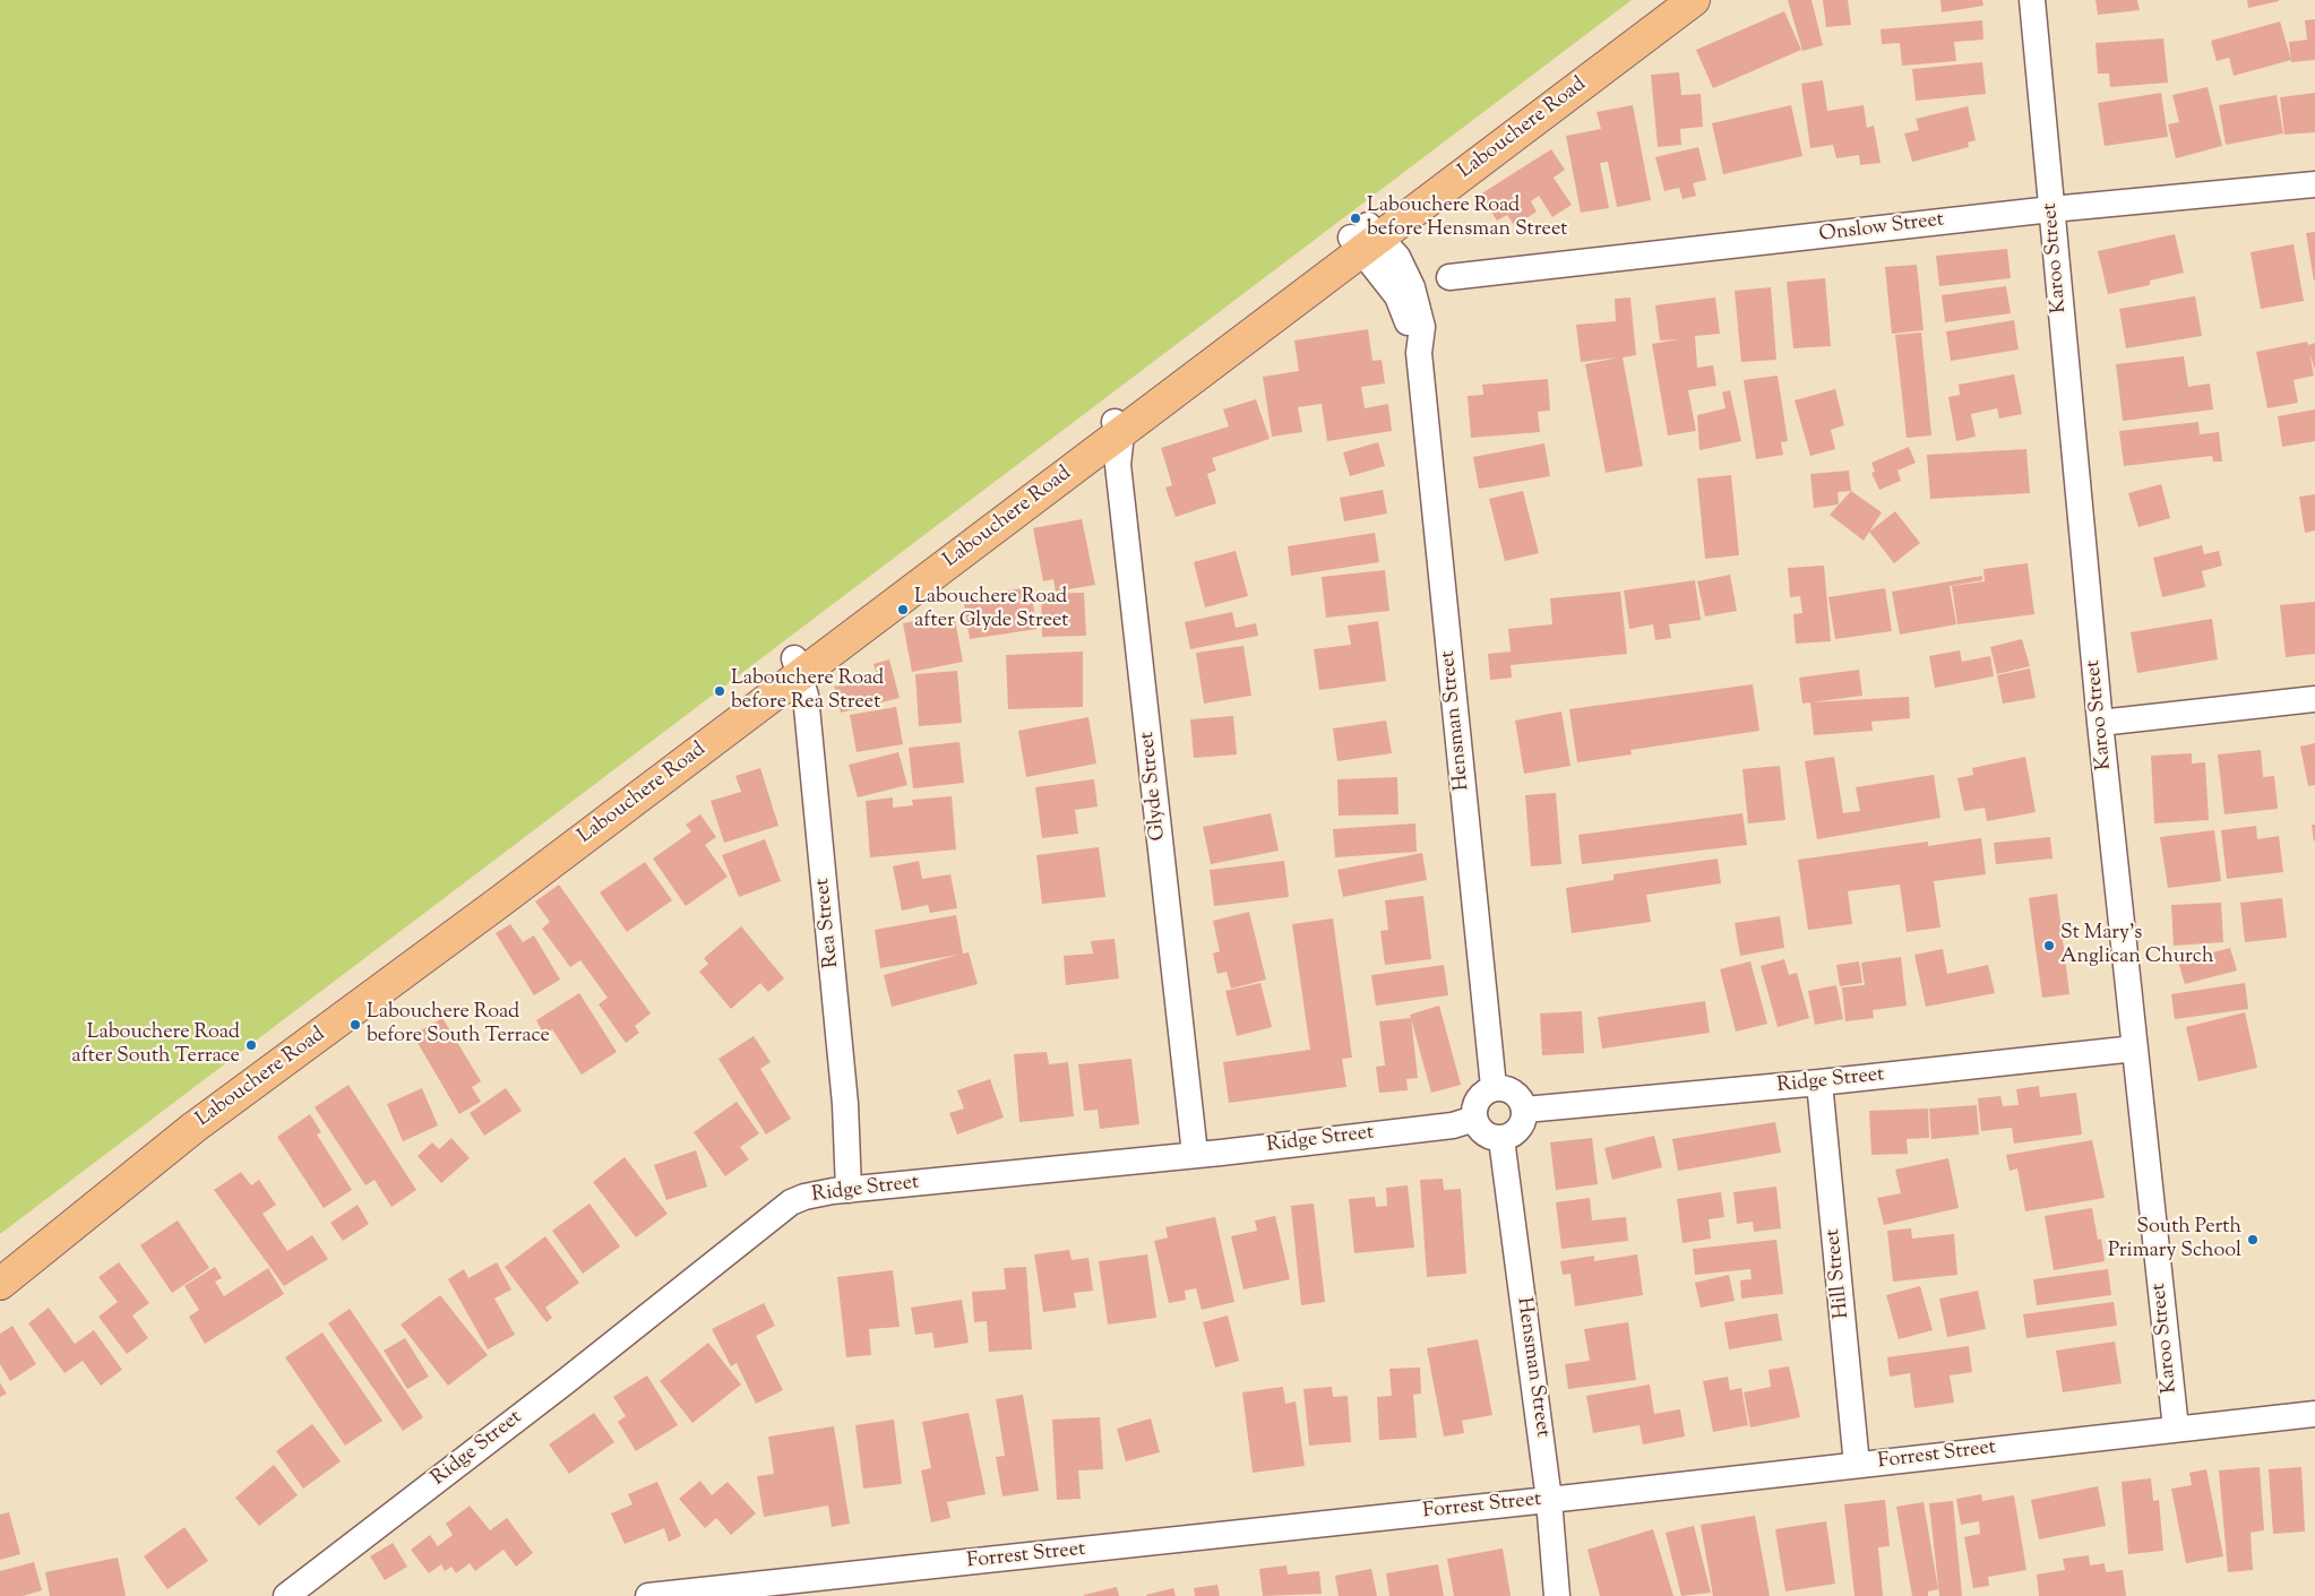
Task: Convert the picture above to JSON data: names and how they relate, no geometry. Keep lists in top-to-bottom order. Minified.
{"streets":{"main road":["Labouchere Road"],"street":["Onslow Street","Karoo Street","Hensman Street","Glyde Street","Rea Street","Ridge Street","Hill Street","Forrest Street"]},"crossings":[["Labouchere Road","Hensman Street"],["Labouchere Road","Glyde Street"],["Labouchere Road","Rea Street"],["Onslow Street","Karoo Street"],["Karoo Street","Ridge Street"],["Karoo Street","Forrest Street"],["Hensman Street","Ridge Street"],["Hensman Street","Forrest Street"],["Glyde Street","Ridge Street"],["Rea Street","Ridge Street"],["Ridge Street","Hill Street"],["Hill Street","Forrest Street"]],"places":["Labouchere Road before Hensman Street","Labouchere Road after Glyde Street","Labouchere Road before Rea Street","St Mary's Anglican Church","Labouchere Road before South Terrace","Labouchere Road after South Terrace","South Perth Primary School"]}
